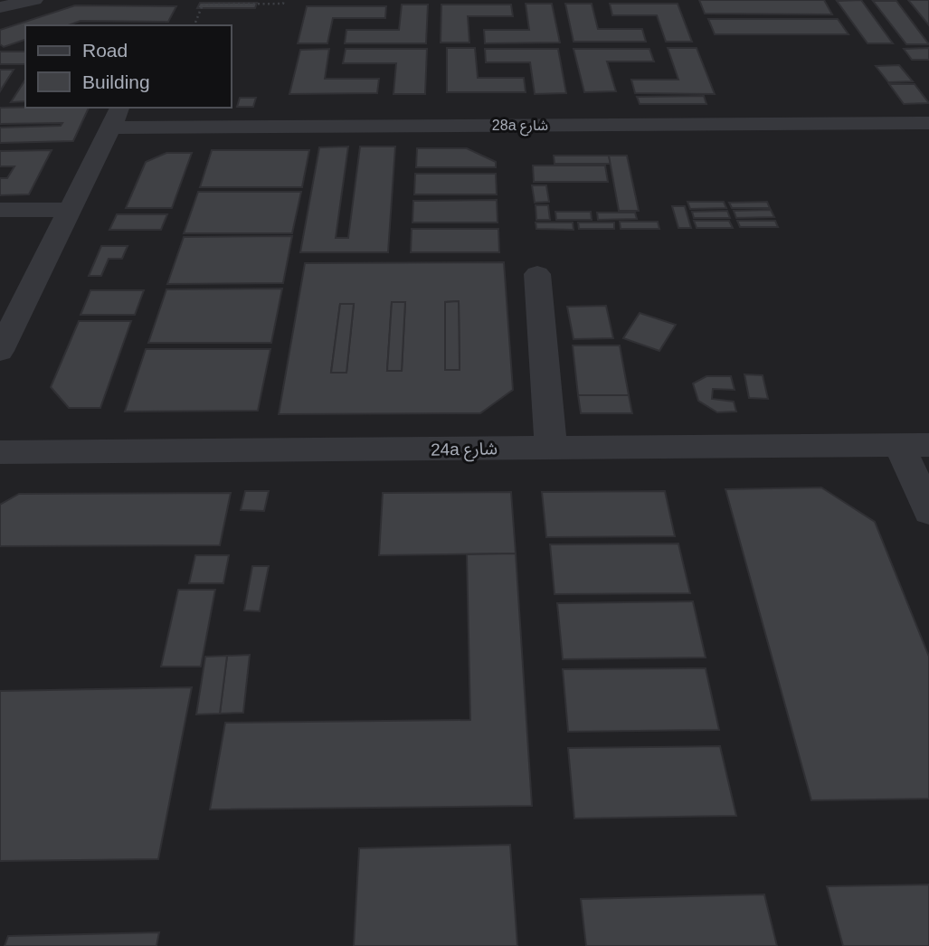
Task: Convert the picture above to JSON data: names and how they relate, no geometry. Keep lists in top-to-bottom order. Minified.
{"streets":{"street":["28a شارع","24a شارع"]},"legend":["Road","Building"]}
